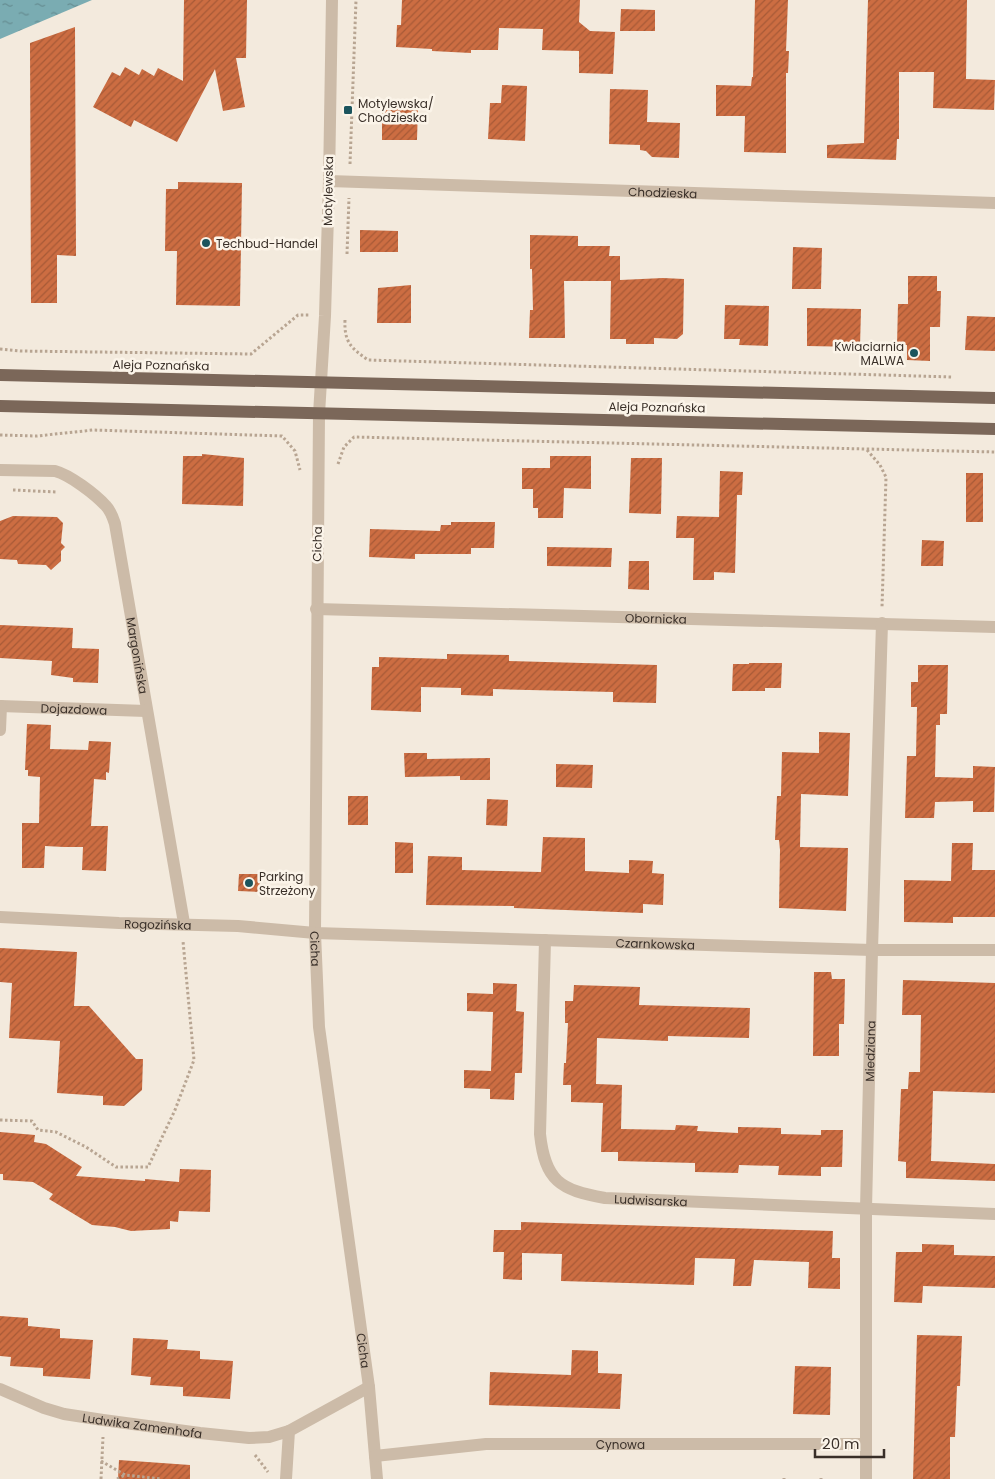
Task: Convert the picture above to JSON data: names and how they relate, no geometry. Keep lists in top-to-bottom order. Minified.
{"streets":{"main road":["Aleja Poznańska"],"street":["Motylewska","Chodzieska","Cicha","Obornicka","Margonińska","Dojazdowa","Rogozińska","Czarnkowska","Miedziana","Ludwisarska","Ludwika Zamenhofa","Cynowa"]},"crossings":[["Motylewska","Chodzieska"],["Motylewska","Aleja Poznańska"],["Aleja Poznańska","Cicha"],["Cicha","Obornicka"],["Cicha","Rogozińska"],["Cicha","Czarnkowska"],["Cicha","Ludwika Zamenhofa"],["Cicha","Cynowa"],["Obornicka","Miedziana"],["Margonińska","Dojazdowa"],["Margonińska","Rogozińska"],["Rogozińska","Czarnkowska"],["Czarnkowska","Miedziana"],["Czarnkowska","Ludwisarska"],["Miedziana","Ludwisarska"],["Miedziana","Cynowa"]],"places":{"transit":["Motylewska/ Chodzieska"],"other":["Techbud-Handel","Kwiaciarnia MALWA","Parking Strzeżony"]},"scale_bar":"20 m"}
